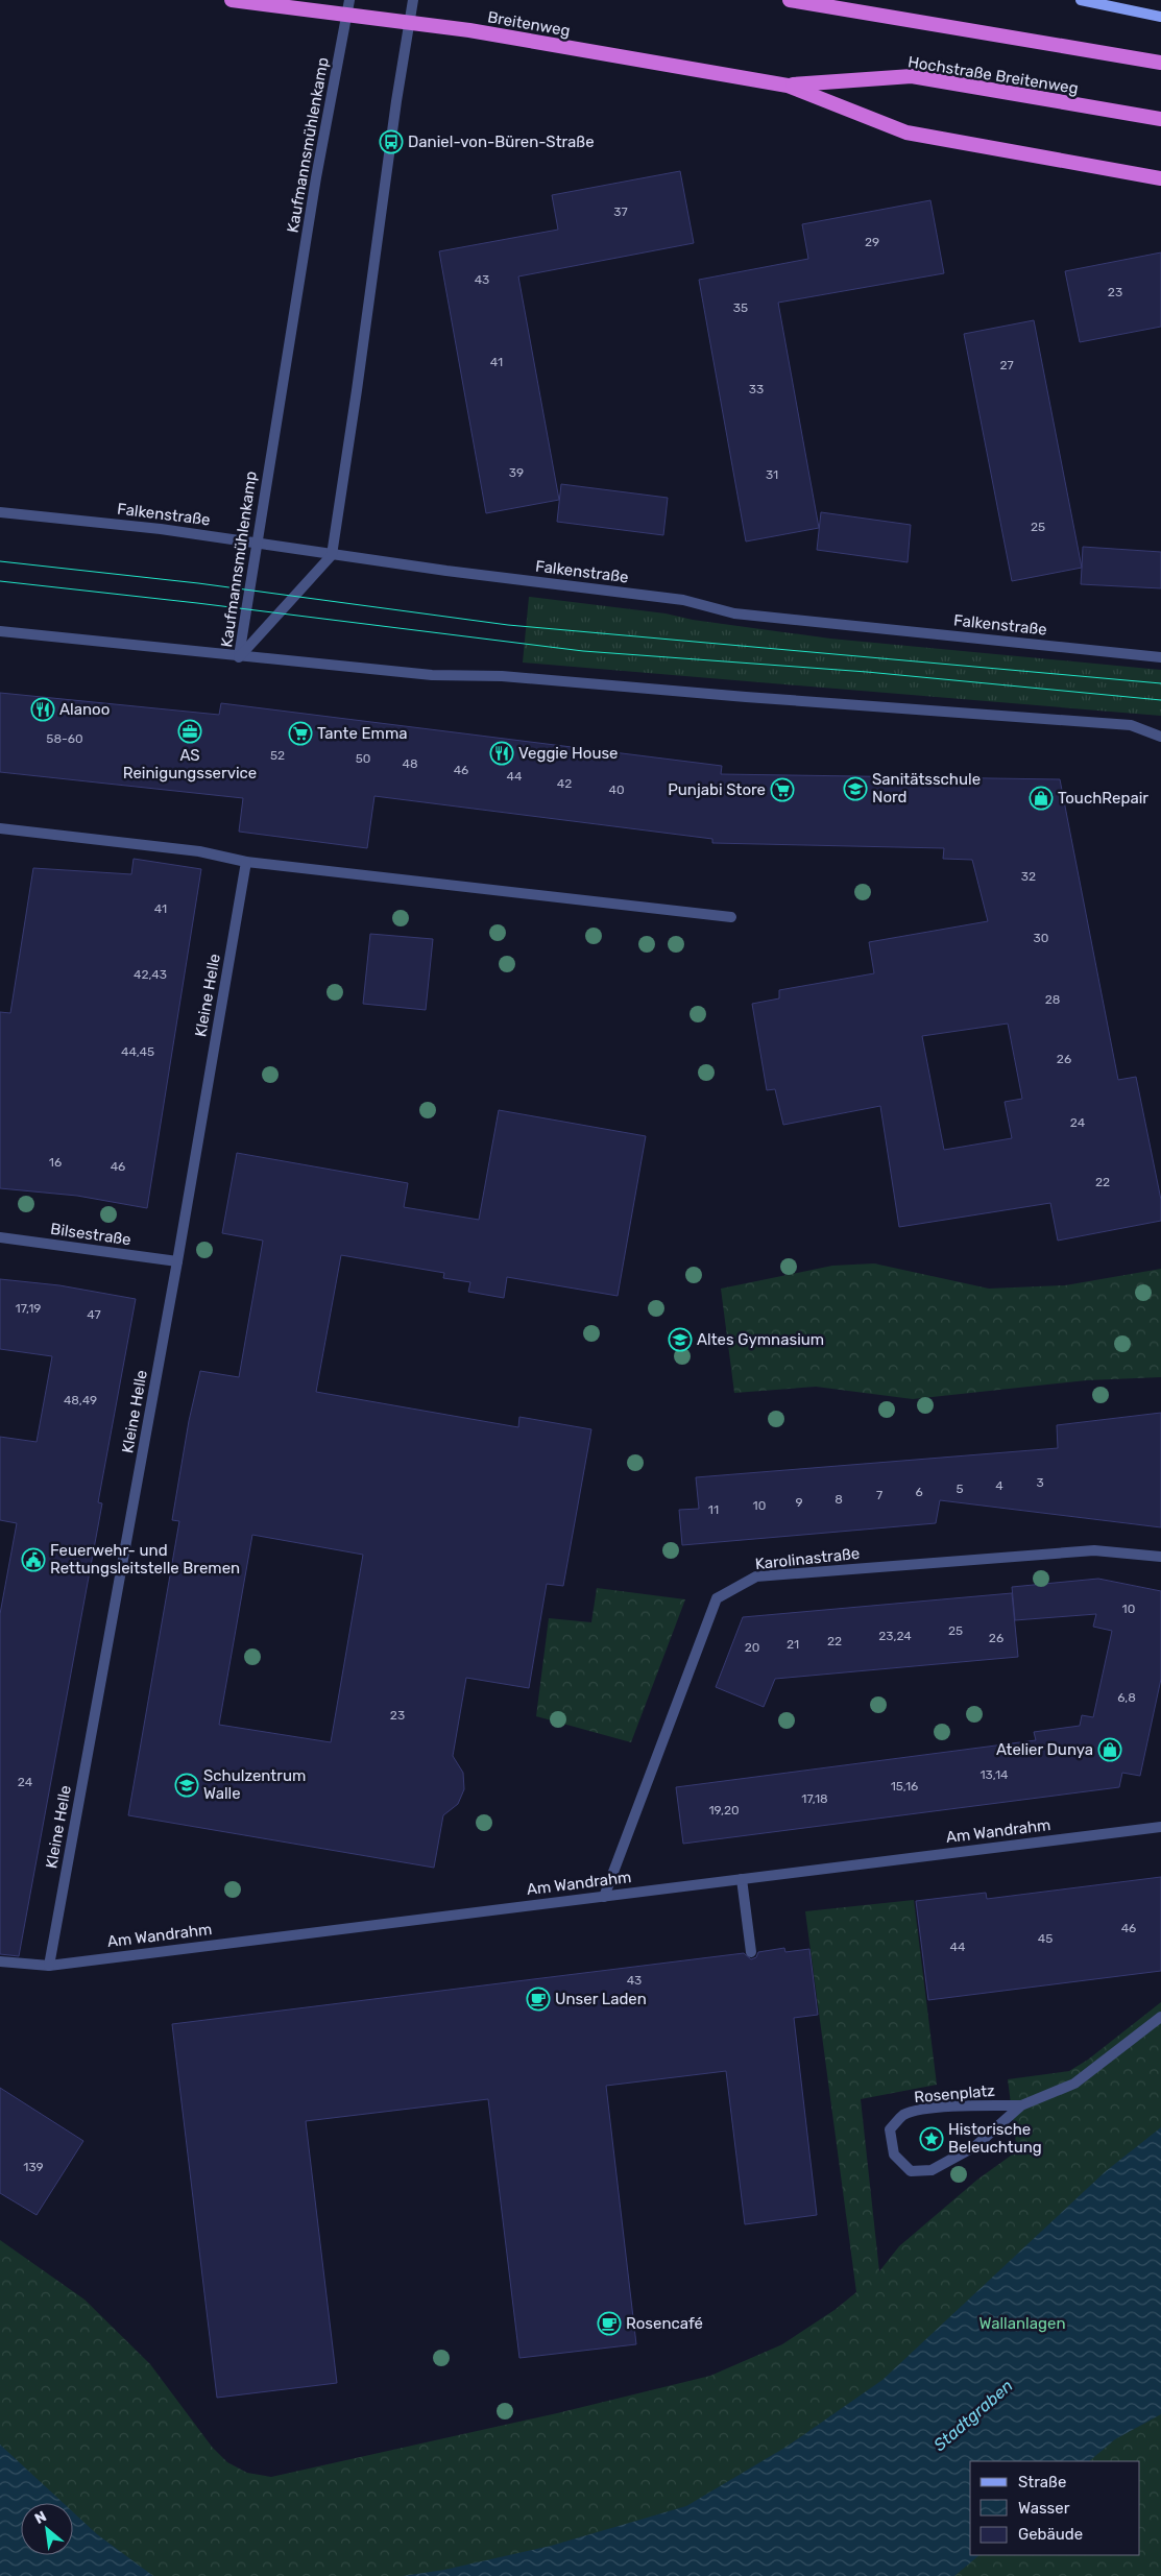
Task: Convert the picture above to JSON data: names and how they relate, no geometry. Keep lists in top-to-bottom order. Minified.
{"streets":{"highway":["Breitenweg","Hochstraße Breitenweg"],"street":["Kaufmannsmühlenkamp","Falkenstraße","Kleine Helle","Bilsestraße","Karolinastraße","Am Wandrahm","Rosenplatz"]},"crossings":[["Breitenweg","Hochstraße Breitenweg"],["Kaufmannsmühlenkamp","Falkenstraße"],["Kleine Helle","Bilsestraße"],["Kleine Helle","Am Wandrahm"],["Karolinastraße","Am Wandrahm"]],"water":["Stadtgraben"],"parks":["Wallanlagen"],"places":{"bus stop":["Daniel-von-Büren-Straße"],"restaurant":["Alanoo","Veggie House"],"office":["AS Reinigungsservice"],"supermarket":["Tante Emma","Punjabi Store"],"school or university":["Sanitätsschule Nord","Altes Gymnasium","Schulzentrum Walle"],"shop":["TouchRepair","Atelier Dunya"],"public building":["Feuerwehr- und Rettungsleitstelle Bremen"],"cafe":["Unser Laden","Rosencafé"],"place":["Historische Beleuchtung"]},"house_numbers":["37","29","43","23","35","41","27","33","39","31","25","58-60","52","50","48","46","44","42","40","32","41","30","42,43","28","44,45","26","24","16","46","22","17,19","47","48,49","3","4","5","6","7","8","9","10","11","10","25","23,24","26","22","21","20","6,8","23","13,14","24","15,16","17,18","19,20","46","45","44","43","139"],"legend":["Straße","Wasser","Gebäude"],"north":"top left"}
